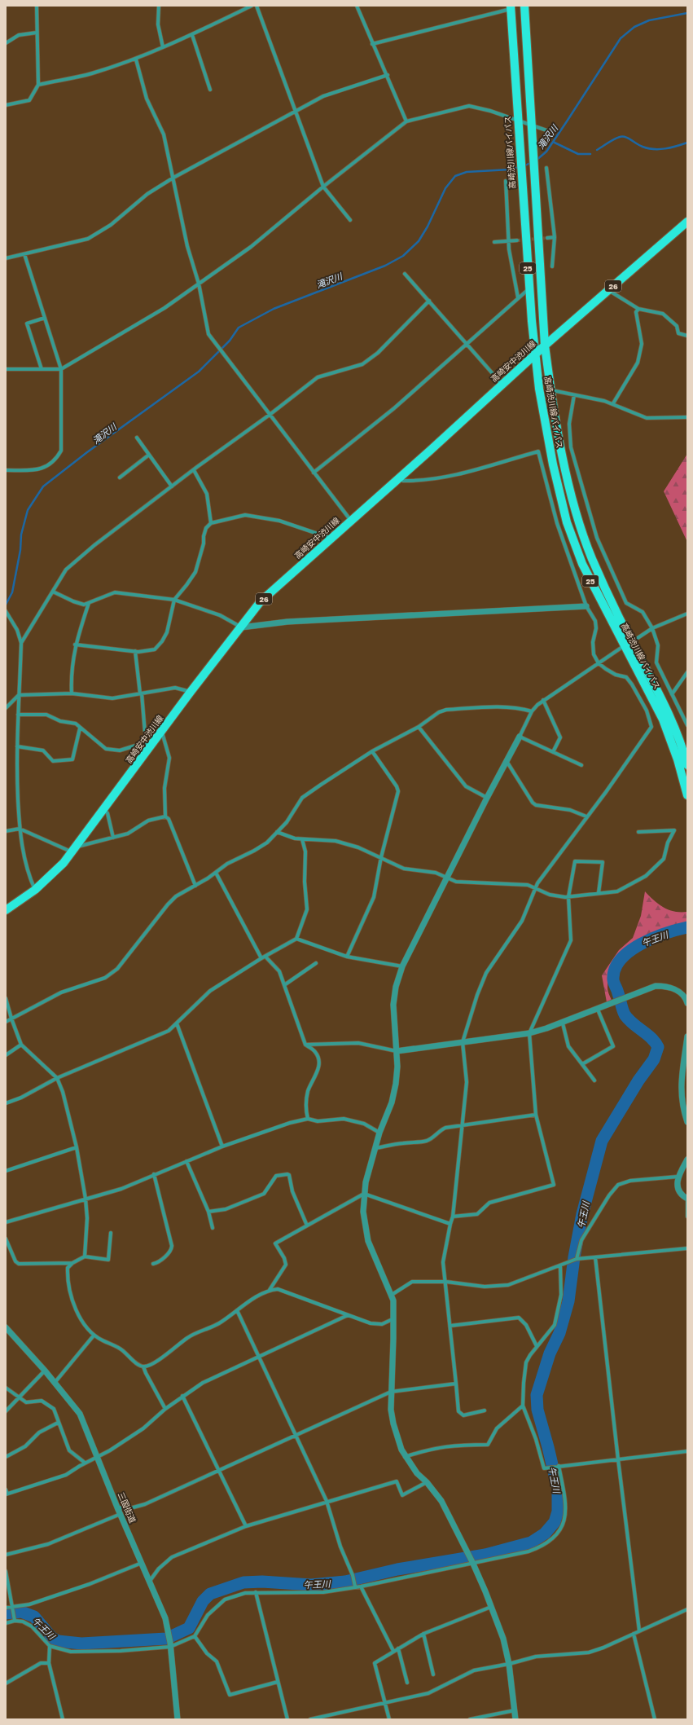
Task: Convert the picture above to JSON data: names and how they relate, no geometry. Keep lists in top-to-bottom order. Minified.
{"streets":{"main road":["高崎渋川線バイパス","25","26","高崎安中渋川線"],"street":["三国街道"]},"crossings":[["高崎渋川線バイパス","高崎安中渋川線"]],"water":["滝沢川","午王川"]}
